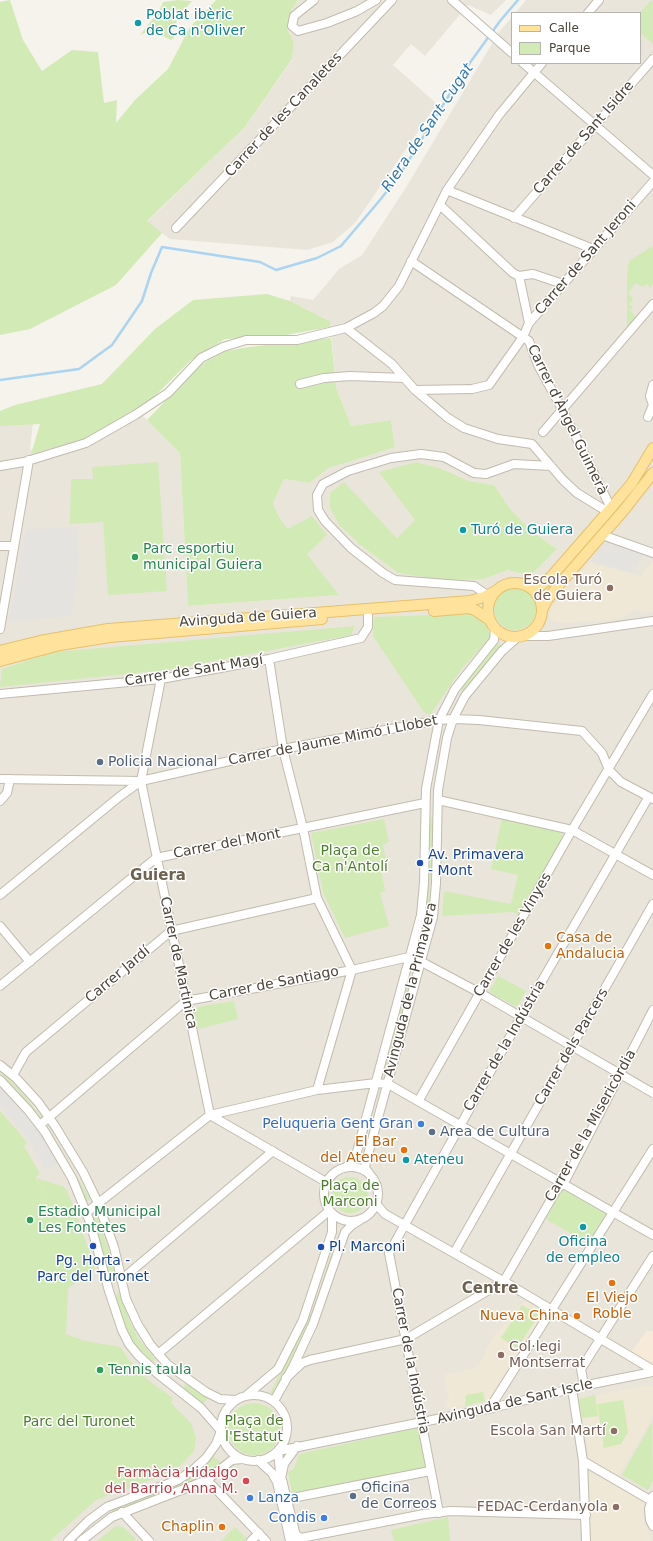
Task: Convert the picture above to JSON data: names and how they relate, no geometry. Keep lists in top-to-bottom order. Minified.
{"streets":{"main road":["Avinguda de Guiera"],"street":["Carrer de les Canaletes","Carrer de Sant Isidre","Carrer de Sant Jeroni","Carrer d'Àngel Guimerà","Carrer de Sant Magí","Carrer de Jaume Mimó i Llobet","Carrer del Mont","Carrer de les Vinyes","Carrer de Martinica","Carrer Jardí","Carrer de Santiago","Avinguda de la Primavera","Carrer de la Indústria","Carrer dels Parcers","Carrer de la Misericòrdia","Avinguda de Sant Iscle"]},"crossings":[["Carrer de Sant Jeroni","Carrer d'Àngel Guimerà"],["Avinguda de Guiera","Carrer de Sant Magí"],["Avinguda de Guiera","Avinguda de la Primavera"],["Carrer de Sant Magí","Carrer de Martinica"],["Carrer de Jaume Mimó i Llobet","Carrer de les Vinyes"],["Carrer de Jaume Mimó i Llobet","Carrer de Martinica"],["Carrer de Jaume Mimó i Llobet","Avinguda de la Primavera"],["Carrer de Jaume Mimó i Llobet","Carrer de la Indústria"],["Carrer del Mont","Carrer de Martinica"],["Carrer del Mont","Avinguda de la Primavera"],["Carrer de Martinica","Carrer Jardí"],["Carrer de Martinica","Carrer de Santiago"],["Carrer de Santiago","Avinguda de la Primavera"],["Carrer de la Indústria","Carrer de la Misericòrdia"],["Carrer de la Indústria","Avinguda de Sant Iscle"]],"districts":["Guiera","Centre"],"water":["Riera de Sant Cugat"],"parks":["Plaça de Ca n'Antolí","Plaça de Marconi","Plaça de l'Estatut","Parc del Turonet"],"places":["Poblat ibèric de Ca n'Oliver","Turó de Guiera","Parc esportiu municipal Guiera","Escola Turó de Guiera","Policia Nacional","Av. Primavera - Mont","Casa de Andalucia","Peluqueria Gent Gran","Area de Cultura","El Bar del Ateneu","Ateneu","Estadio Municipal Les Fontetes","Oficina de empleo","Pg. Horta - Parc del Turonet","Pl. Marconi","El Viejo Roble","Nueva China","Col·legi Montserrat","Tennis taula","Escola San Martí","Farmàcia Hidalgo del Barrio, Anna M.","Oficina de Correos","Lanza","FEDAC-Cerdanyola","Condis","Chaplin"],"legend":["Calle","Parque"]}
